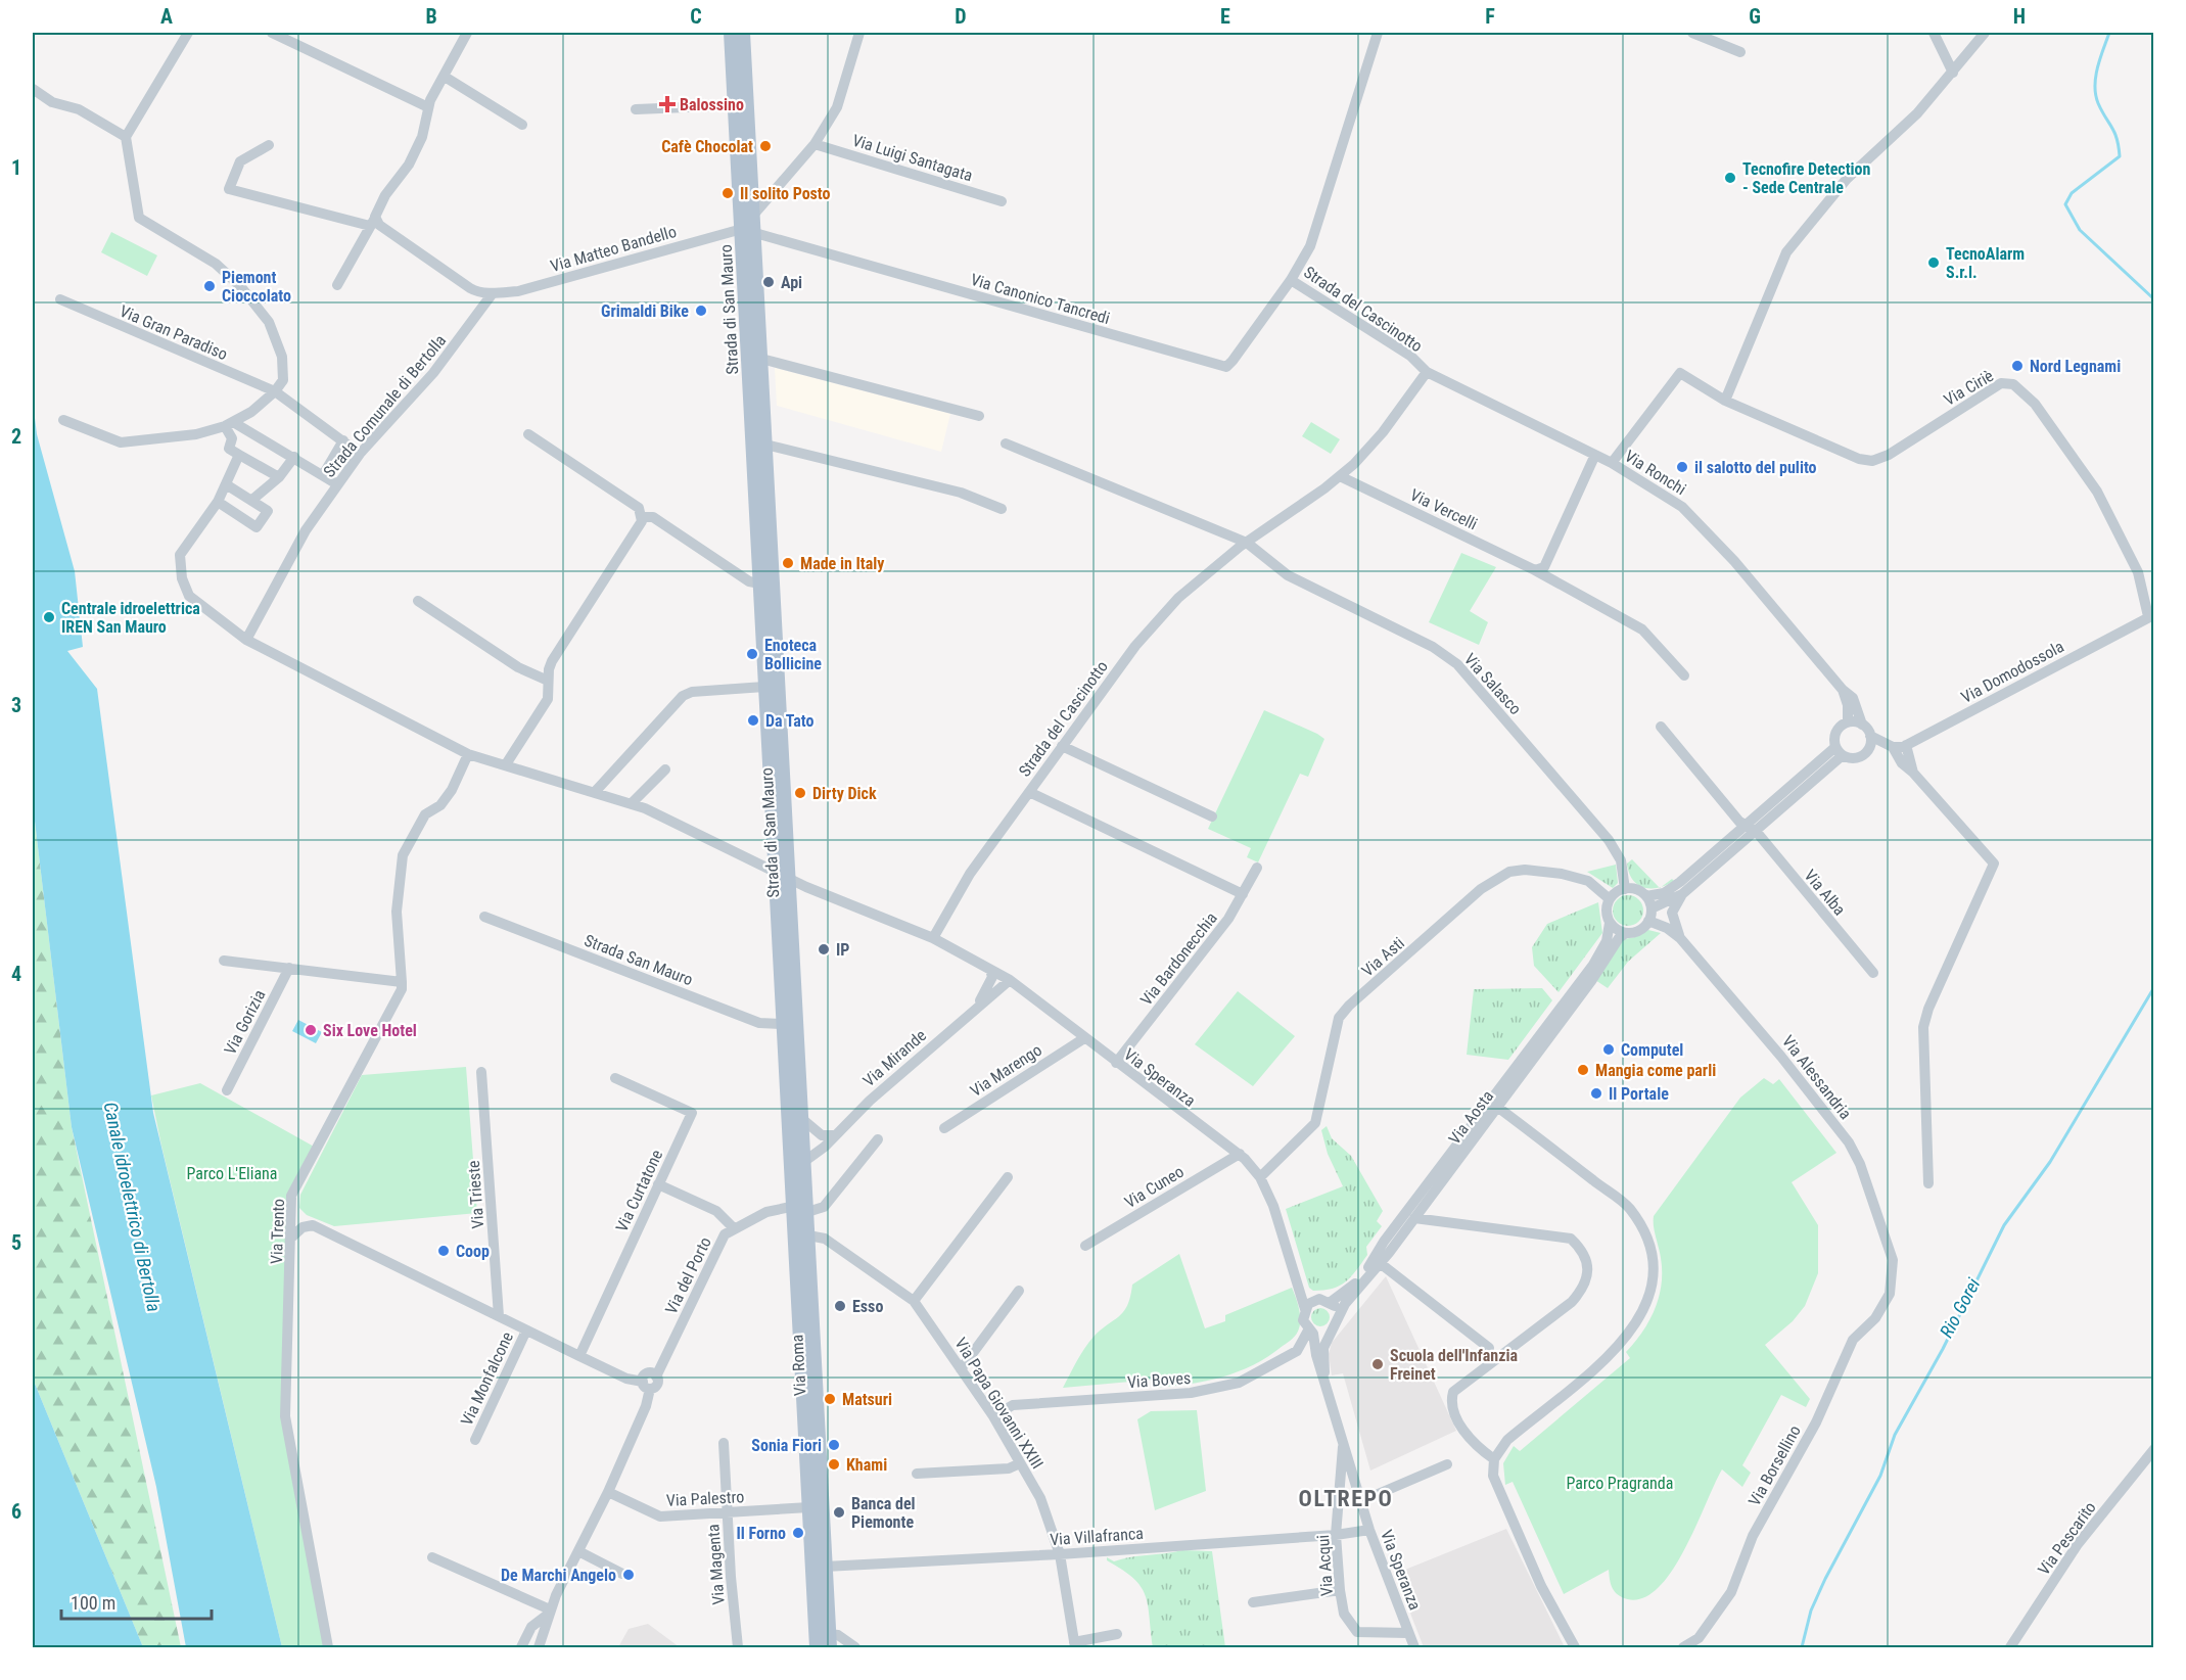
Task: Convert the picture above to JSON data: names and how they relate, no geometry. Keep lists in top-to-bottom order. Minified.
{"streets":{"main road":["Strada di San Mauro","Via Roma"],"street":["Via Luigi Santagata","Via Matteo Bandello","Via Canonico Tancredi","Strada del Cascinotto","Via Gran Paradiso","Via Ciriè","Strada Comunale di Bertolla","Via Ronchi","Via Vercelli","Via Domodossola","Via Salasco","Via Alba","Via Asti","Via Bardonecchia","Strada San Mauro","Via Gorizia","Via Mirande","Via Marengo","Via Speranza","Via Alessandria","Via Aosta","Via Cuneo","Via Curtatone","Via Trieste","Via Trento","Via del Porto","Via Monfalcone","Via Boves","Via Papa Giovanni XXIII","Via Borsellino","Via Palestro","Via Villafranca","Via Pescarito","Via Magenta","Via Acqui"]},"crossings":[["Via Matteo Bandello","Via Canonico Tancredi"],["Via Matteo Bandello","Strada di San Mauro"],["Via Matteo Bandello","Strada Comunale di Bertolla"],["Via Canonico Tancredi","Strada del Cascinotto"],["Via Canonico Tancredi","Strada di San Mauro"],["Strada del Cascinotto","Via Ronchi"],["Strada del Cascinotto","Via Vercelli"],["Strada del Cascinotto","Via Salasco"],["Strada del Cascinotto","Via Speranza"],["Strada di San Mauro","Strada San Mauro"],["Strada di San Mauro","Via Roma"],["Via Gran Paradiso","Strada Comunale di Bertolla"],["Via Ciriè","Via Ronchi"],["Via Ciriè","Via Domodossola"],["Via Salasco","Via Asti"],["Via Salasco","Via Alessandria"],["Via Salasco","Via Aosta"],["Via Asti","Via Speranza"],["Via Asti","Via Alessandria"],["Via Asti","Via Aosta"],["Via Bardonecchia","Via Speranza"],["Via Mirande","Via Speranza"],["Via Mirande","Via Roma"],["Via Marengo","Via Speranza"],["Via Speranza","Via Aosta"],["Via Speranza","Via Cuneo"],["Via Speranza","Via Boves"],["Via Speranza","Via Villafranca"],["Via Speranza","Via Acqui"],["Via Alessandria","Via Aosta"],["Via Alessandria","Via Borsellino"],["Via Aosta","Via Boves"],["Via del Porto","Via Roma"],["Via Roma","Via Papa Giovanni XXIII"],["Via Roma","Via Palestro"],["Via Roma","Via Villafranca"],["Via Boves","Via Papa Giovanni XXIII"],["Via Papa Giovanni XXIII","Via Villafranca"],["Via Palestro","Via Magenta"],["Via Villafranca","Via Acqui"]],"districts":["OLTREPO"],"water":["Canale idroelettrico di Bertolla","Rio Gorei"],"parks":["Parco L'Eliana","Parco Pragranda"],"places":{"health":["Balossino"],"other":["Cafè Chocolat","Tecnofire Detection - Sede Centrale","Il solito Posto","TecnoAlarm S.r.l.","Api","Piemont Cioccolato","Grimaldi Bike","Nord Legnami","il salotto del pulito","Made in Italy","Centrale idroelettrica IREN San Mauro","Enoteca Bollicine","Da Tato","Dirty Dick","IP","Six Love Hotel","Computel","Mangia come parli","Il Portale","Coop","Esso","Scuola dell'Infanzia Freinet","Matsuri","Sonia Fiori","Khami","Banca del Piemonte","Il Forno","De Marchi Angelo"]},"scale_bar":"100 m","grid":{"columns":["A","B","C","D","E","F","G","H"],"rows":["1","2","3","4","5","6"]}}
